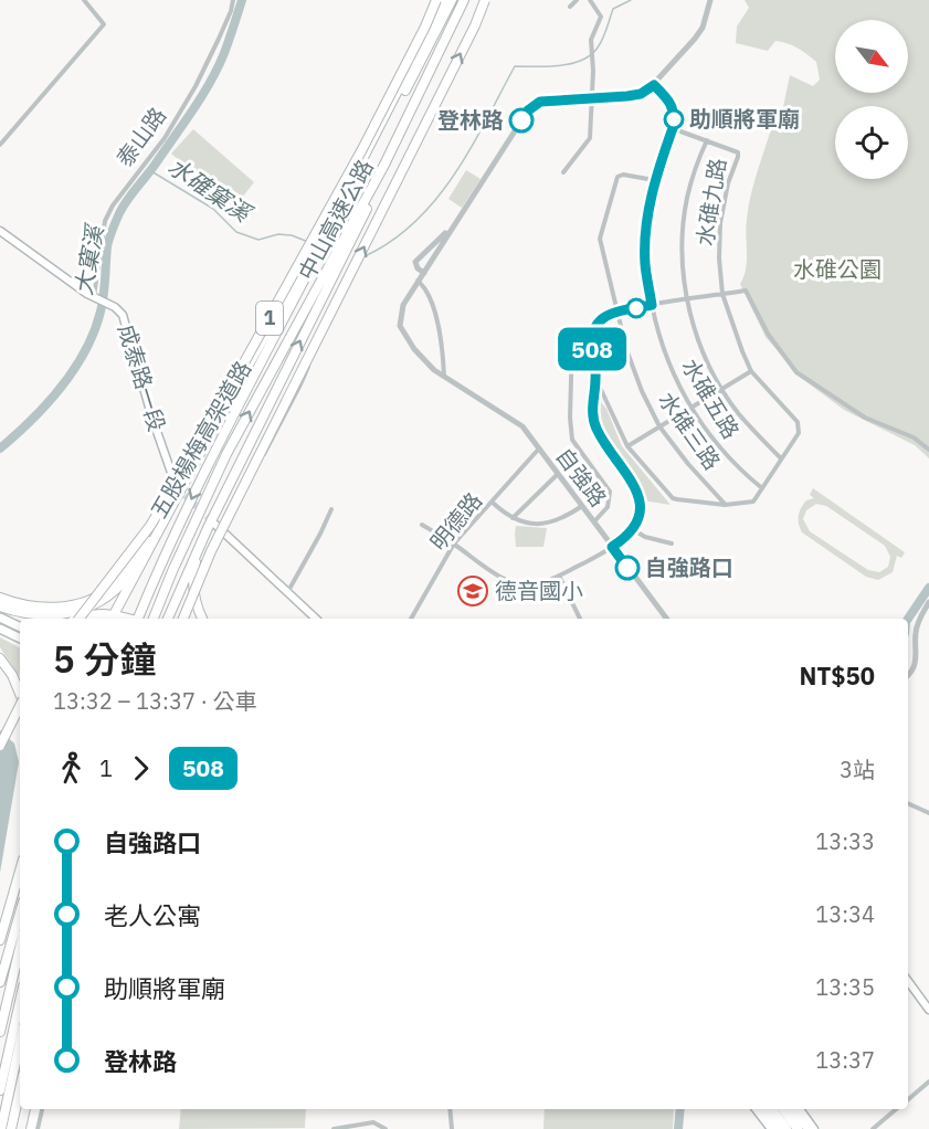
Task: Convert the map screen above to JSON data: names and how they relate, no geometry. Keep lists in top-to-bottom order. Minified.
{"streets":{"highway":["中山高速公路","1","五股楊梅高架道路"],"main road":["成泰路一段"],"street":["泰山路","水碓九路","水碓五路","水碓三路","自強路","明德路"]},"crossings":[["泰山路","成泰路一段"],["水碓九路","水碓五路"],["水碓五路","水碓三路"],["自強路","明德路"]],"water":["水確窠溪","大窠溪"],"parks":["水碓公園"],"places":{"other":["助順將軍廟","登林路","自強路口"],"school or university":["德音國小"]},"lines":["bus line 508"],"north":"bottom right","page":{"on_map":"508","heading":["5 分鐘","13:32 – 13:37 · 公車","NT$50"],"legs":["1","508","3站"],"list":[{"name":"自強路口","value":"13:33"},{"name":"老人公寓","value":"13:34"},{"name":"助順將軍廟","value":"13:35"},{"name":"登林路","value":"13:37"}]}}
